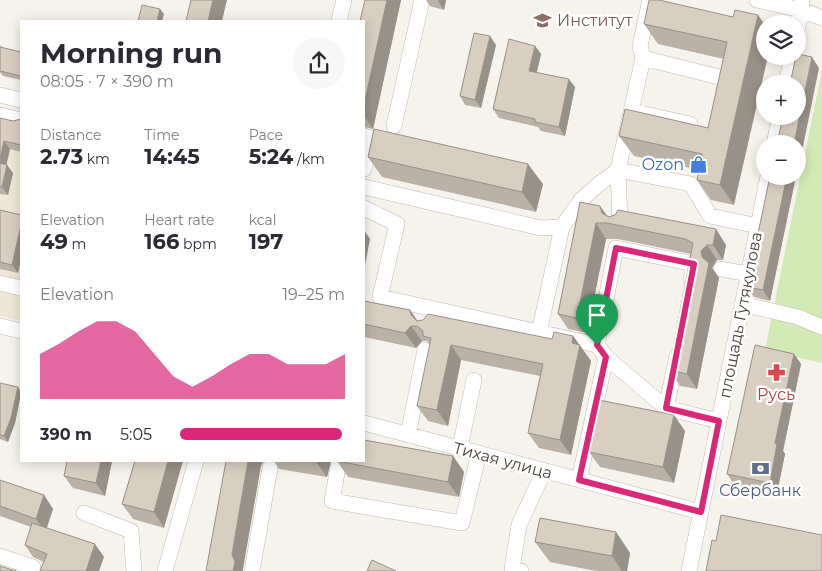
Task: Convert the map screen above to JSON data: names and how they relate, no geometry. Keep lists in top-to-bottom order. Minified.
{"streets":{"street":["площадь Гутякулова","Тихая улица"]},"crossings":[["площадь Гутякулова","Тихая улица"]],"places":{"school or university":["Институт"],"shop":["Ozon"],"pharmacy":["Русь"],"bank":["Сбербанк"]},"page":{"map_buttons":["+","−"],"heading":["Morning run","08:05 · 7 × 390 m"],"stats":[["Distance","2.73 km"],["Time","14:45"],["Pace","5:24 /km"],["Elevation","49 m"],["Heart rate","166 bpm"],["kcal","197"]],"chart":["Elevation","19–25 m"],"list":[{"name":"390 m","note":"5:05"}]}}
